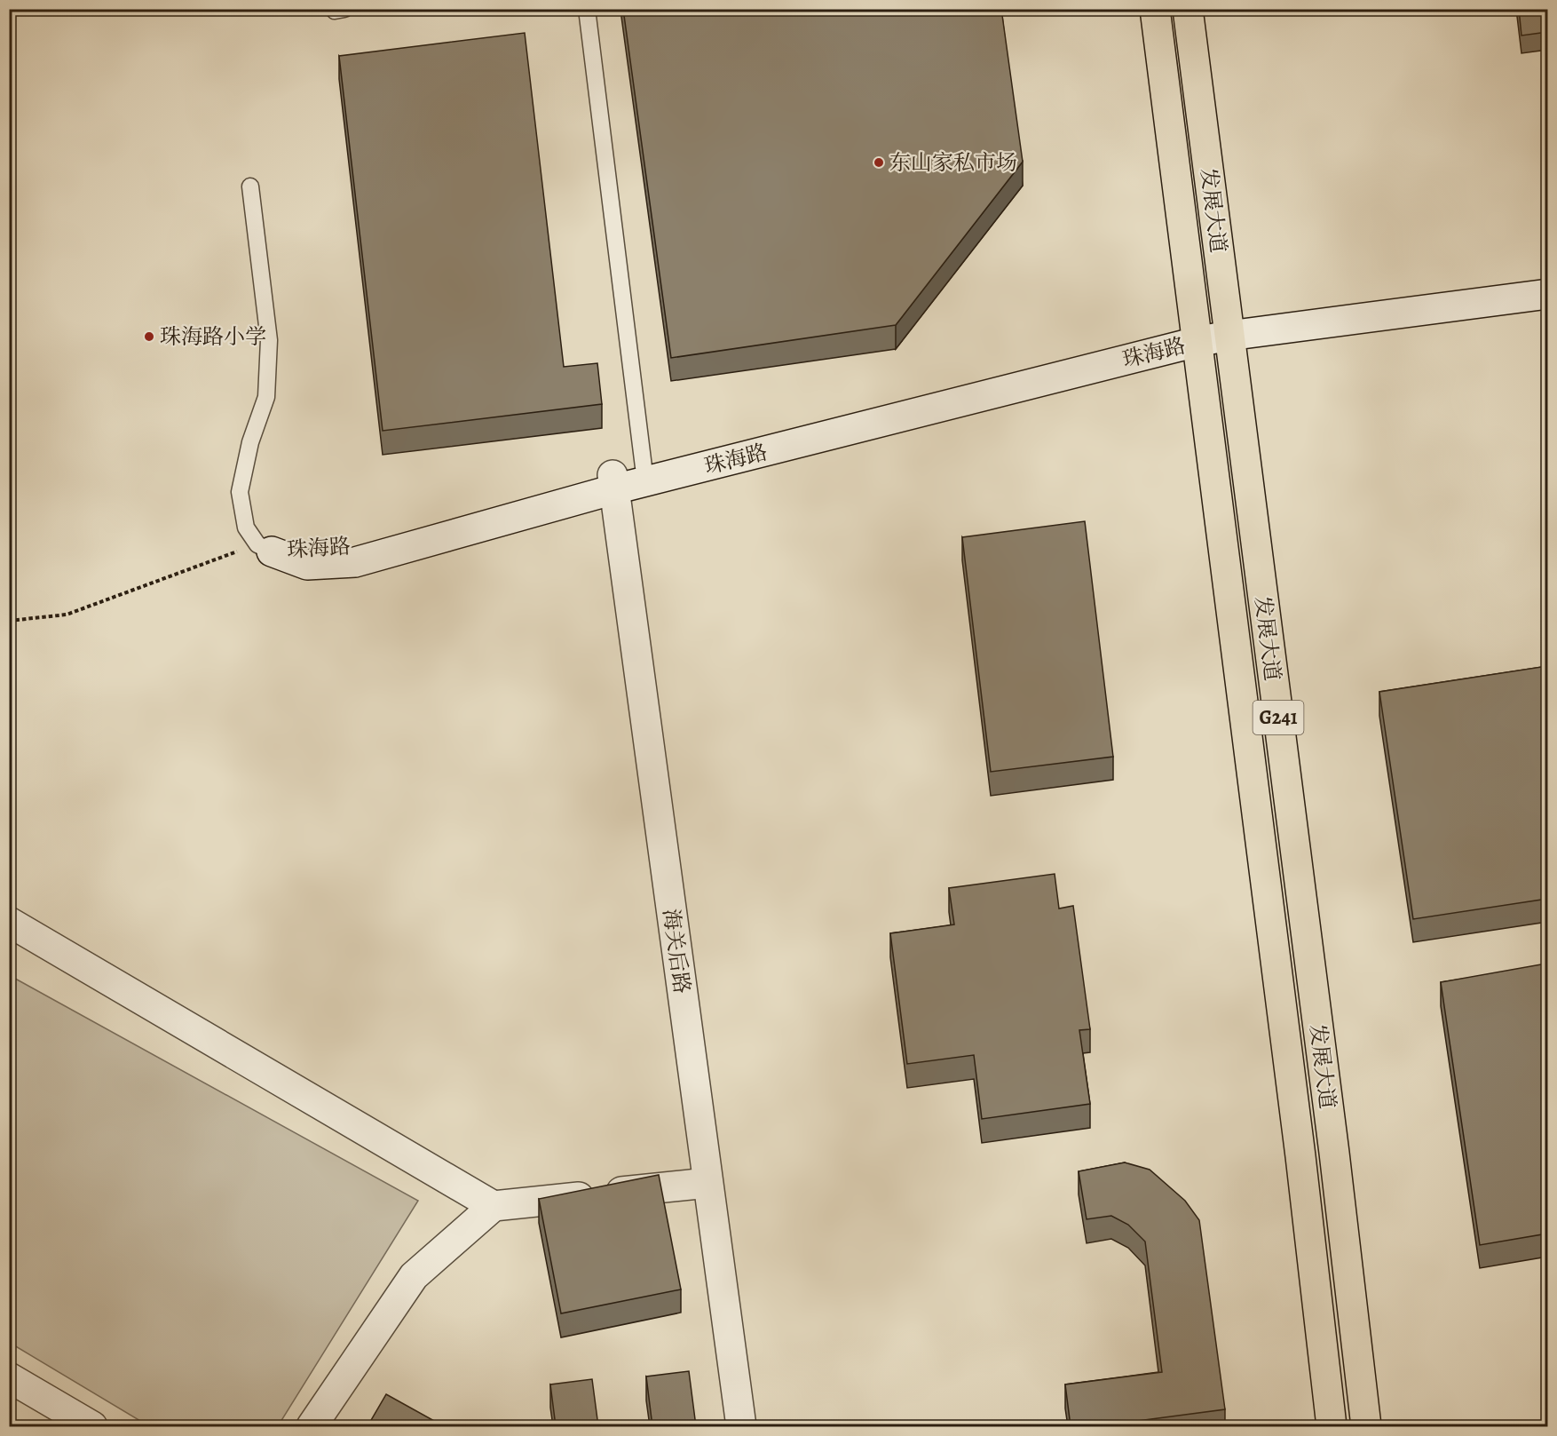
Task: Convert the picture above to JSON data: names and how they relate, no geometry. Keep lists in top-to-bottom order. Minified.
{"streets":{"highway":["发展大道","G241"],"main road":["珠海路","海关后路"]},"crossings":[["发展大道","珠海路"],["珠海路","海关后路"]],"places":["东山家私市场","珠海路小学"]}
